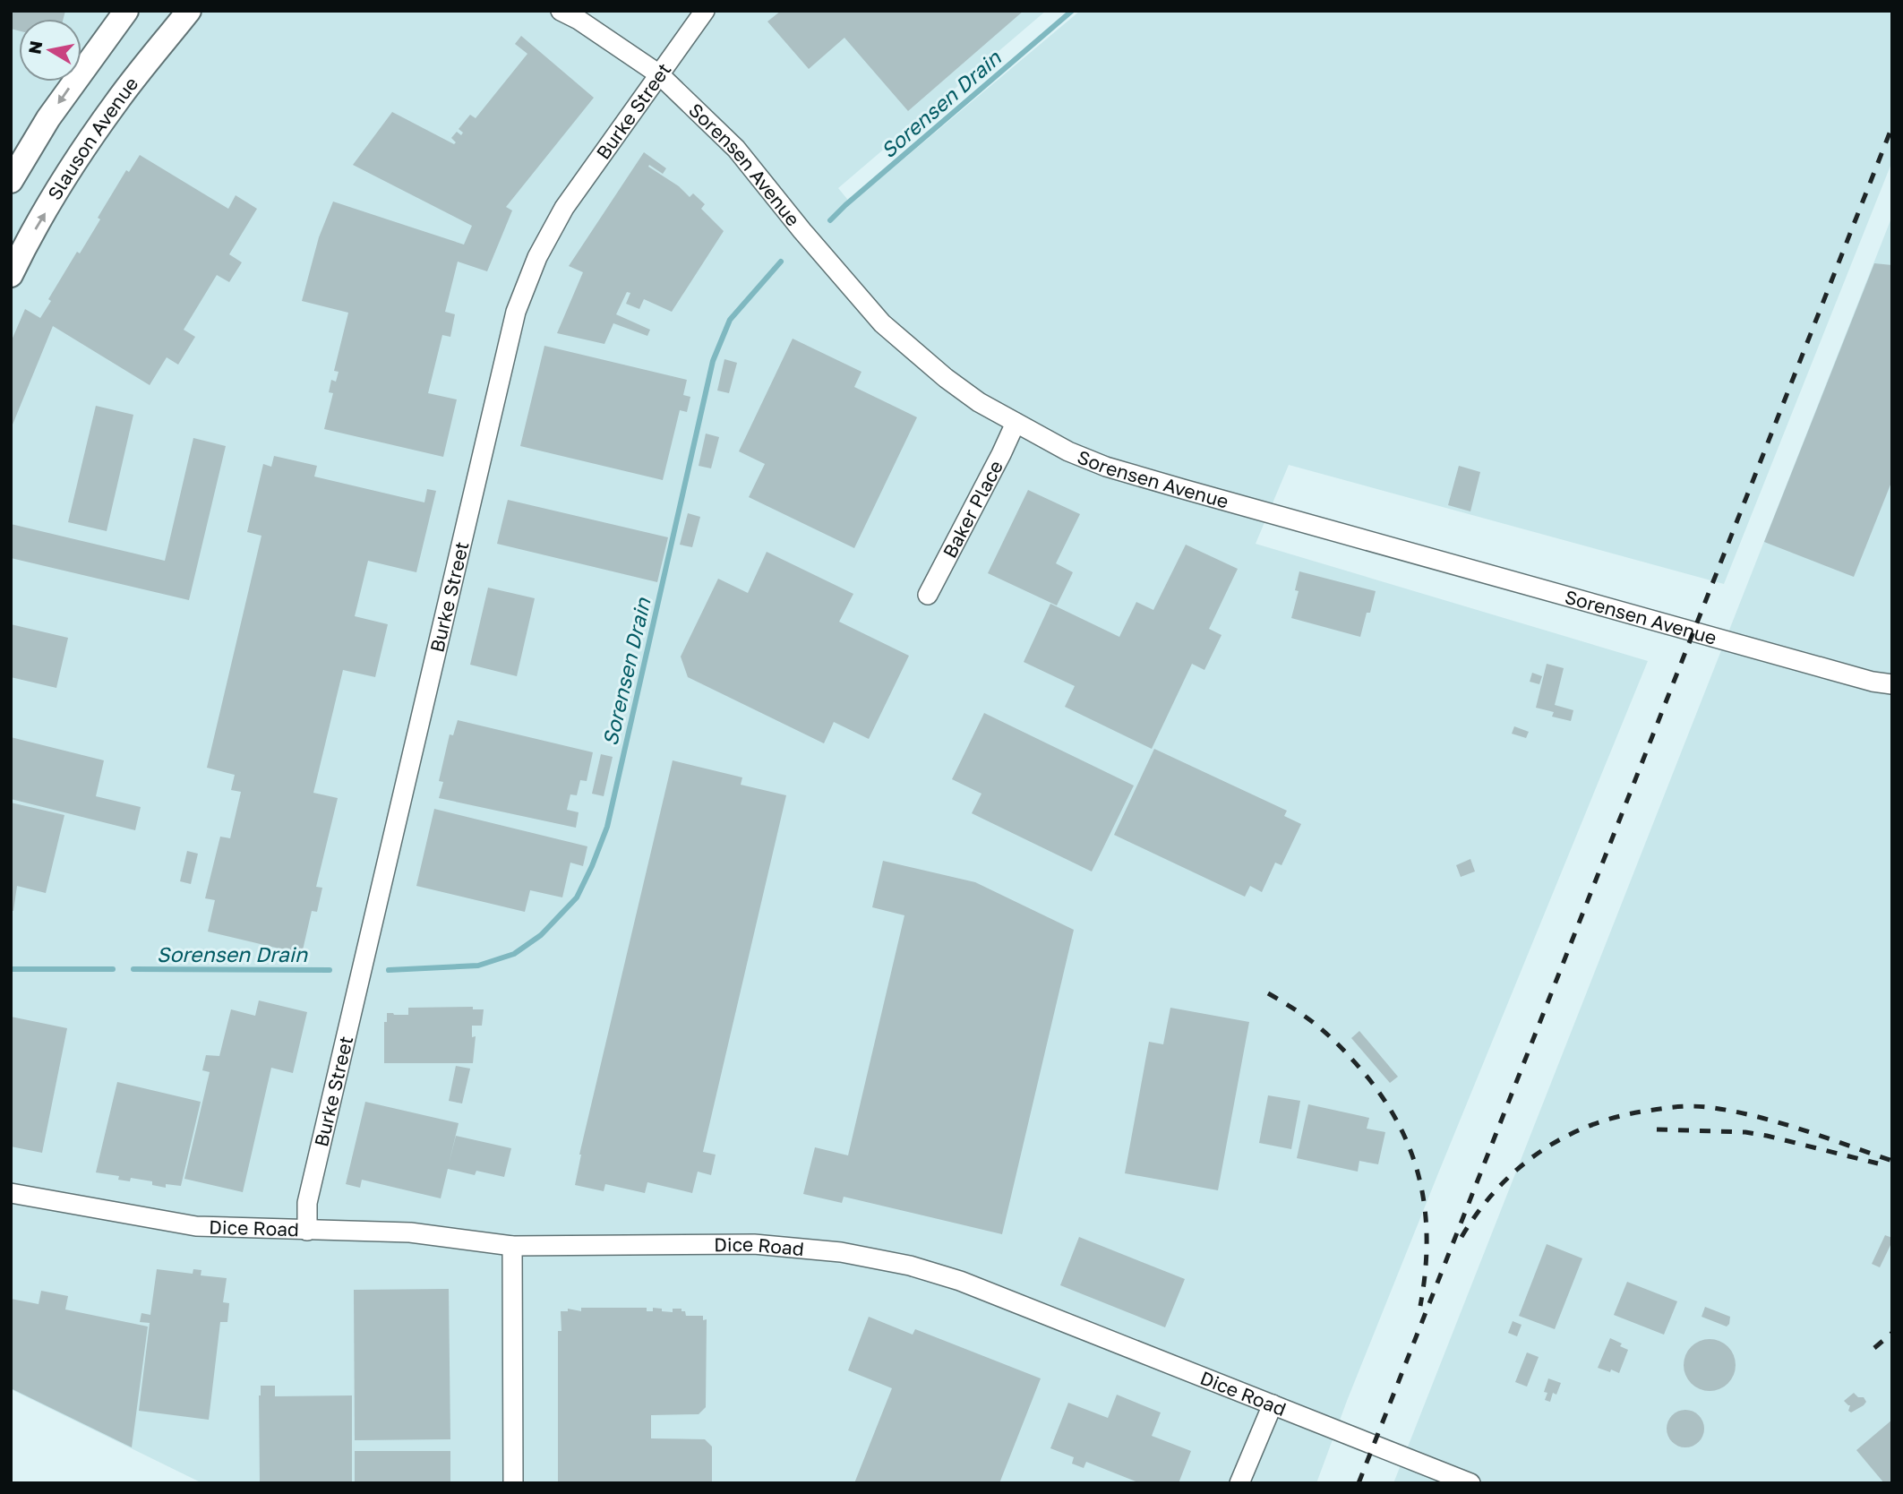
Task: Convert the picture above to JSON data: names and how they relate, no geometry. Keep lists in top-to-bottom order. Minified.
{"streets":{"main road":["Slauson Avenue"],"street":["Burke Street","Sorensen Avenue","Baker Place","Dice Road"]},"crossings":[["Burke Street","Sorensen Avenue"],["Burke Street","Dice Road"],["Sorensen Avenue","Baker Place"]],"water":["Sorensen Drain"],"north":"left"}
